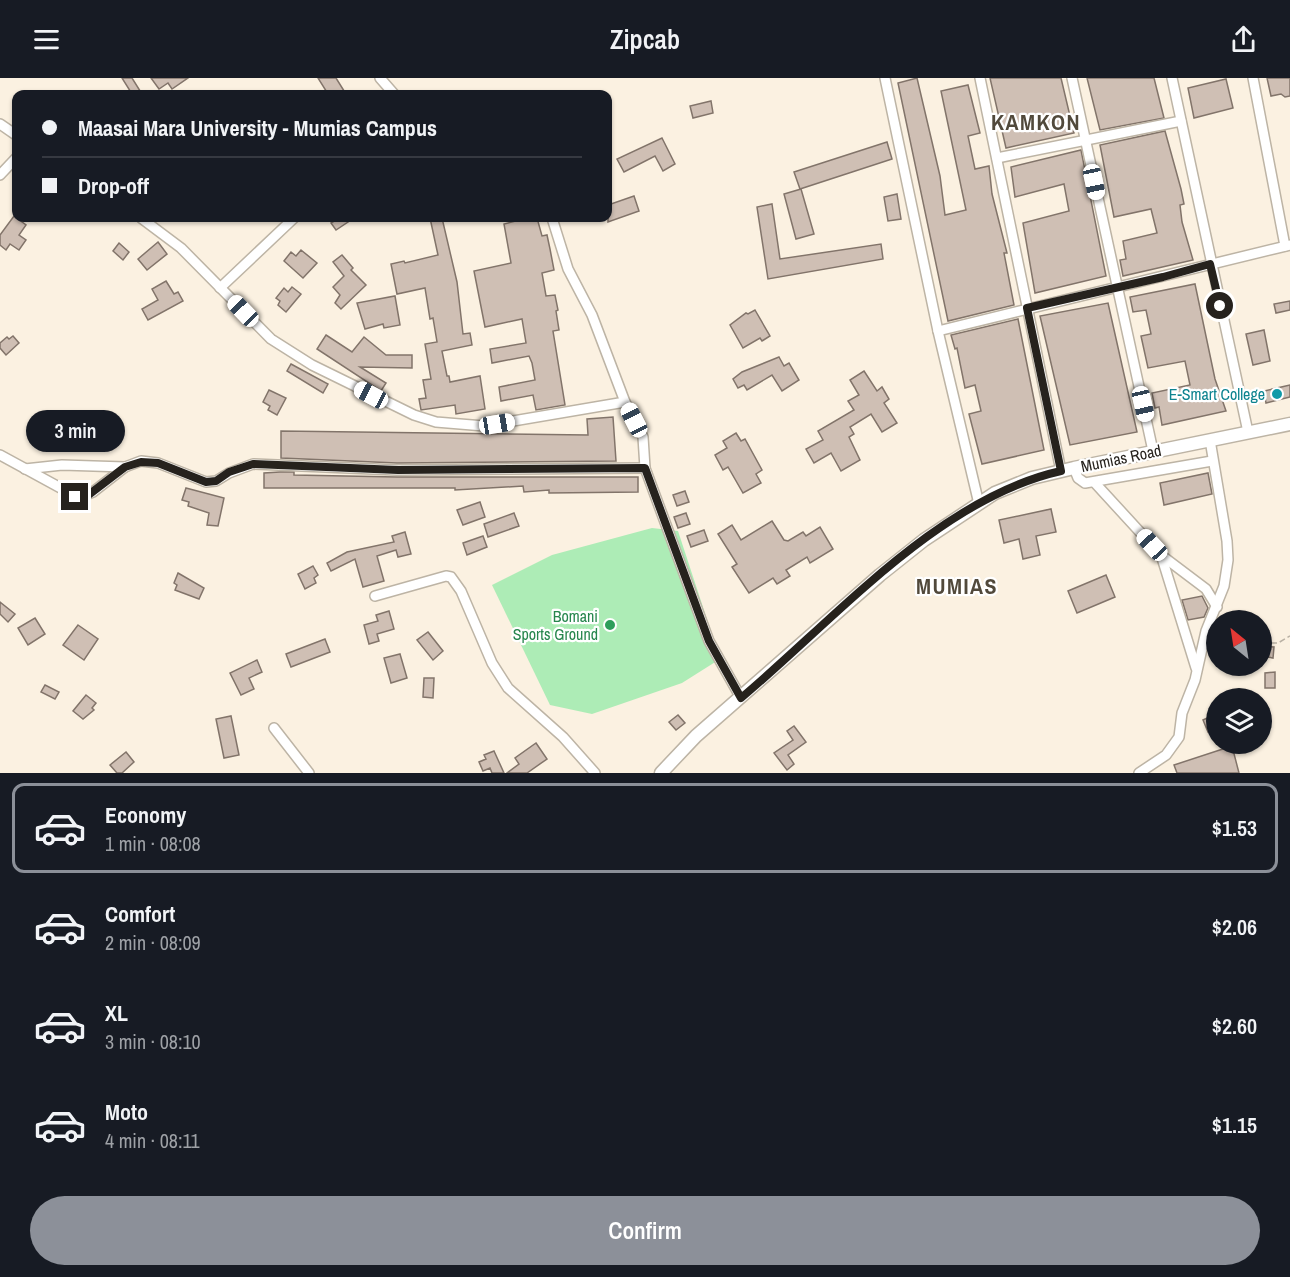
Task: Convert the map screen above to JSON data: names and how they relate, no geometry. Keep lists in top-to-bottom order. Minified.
{"streets":{"street":["Mumias Road"]},"districts":["KAMKON","MUMIAS"],"places":["E-Smart College","Bomani Sports Ground"],"north":"top left","page":{"header":"Zipcab","banner":["Maasai Mara University - Mumias Campus","Drop-off"],"bubble":"3 min","list":[{"name":"Economy","note":"1 min · 08:08","value":"$1.53"},{"name":"Comfort","note":"2 min · 08:09","value":"$2.06"},{"name":"XL","note":"3 min · 08:10","value":"$2.60"},{"name":"Moto","note":"4 min · 08:11","value":"$1.15"}],"buttons":"Confirm"}}
